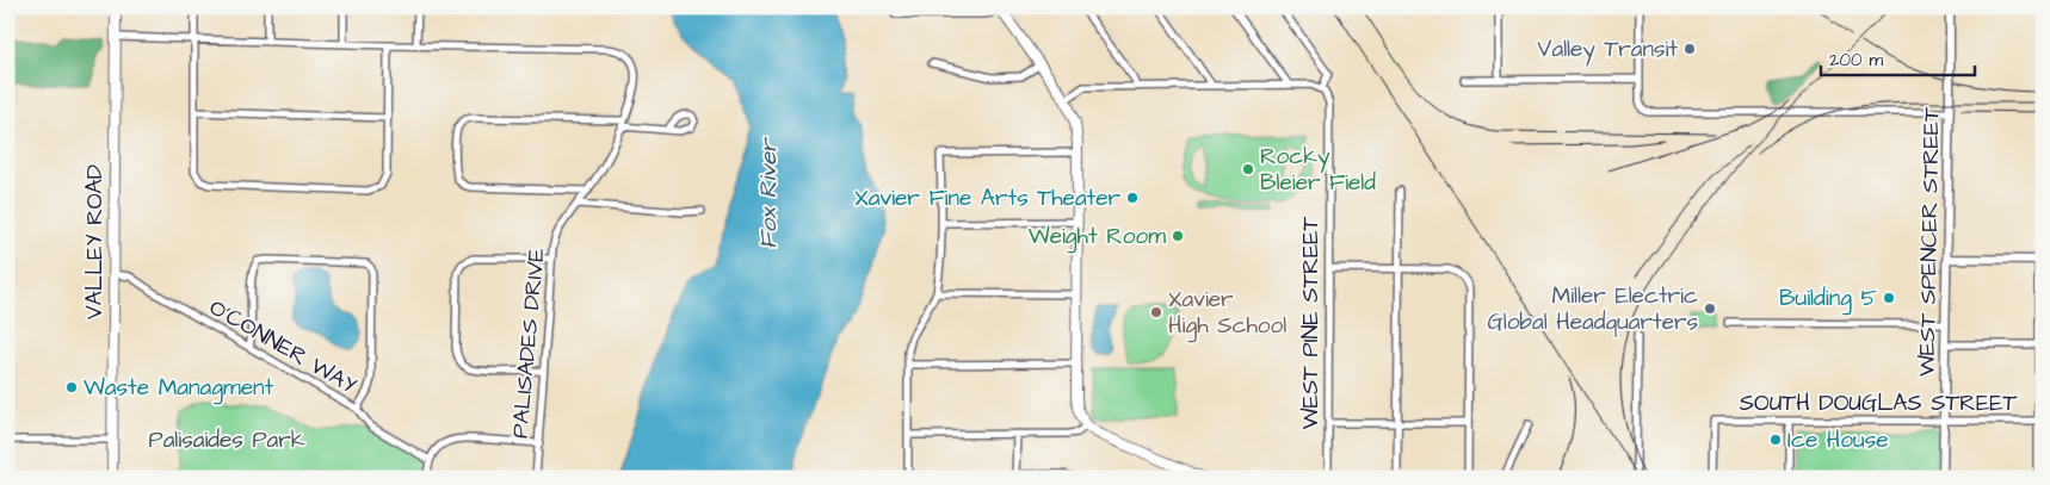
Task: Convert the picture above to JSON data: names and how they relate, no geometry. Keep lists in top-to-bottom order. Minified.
{"streets":{"main road":["VALLEY ROAD"],"street":["WEST SPENCER STREET","WEST PINE STREET","PALISADES DRIVE","O'CONNER WAY","SOUTH DOUGLAS STREET"]},"crossings":[["VALLEY ROAD","PALISADES DRIVE"],["VALLEY ROAD","O'CONNER WAY"],["WEST SPENCER STREET","SOUTH DOUGLAS STREET"]],"water":["Fox River"],"parks":["Palisaides Park"],"places":["Valley Transit","Rocky Bleier Field","Xavier Fine Arts Theater","Weight Room","Building 5","Miller Electric Global Headquarters","Xavier High School","Waste Managment","Ice House"],"scale_bar":"200 m"}
